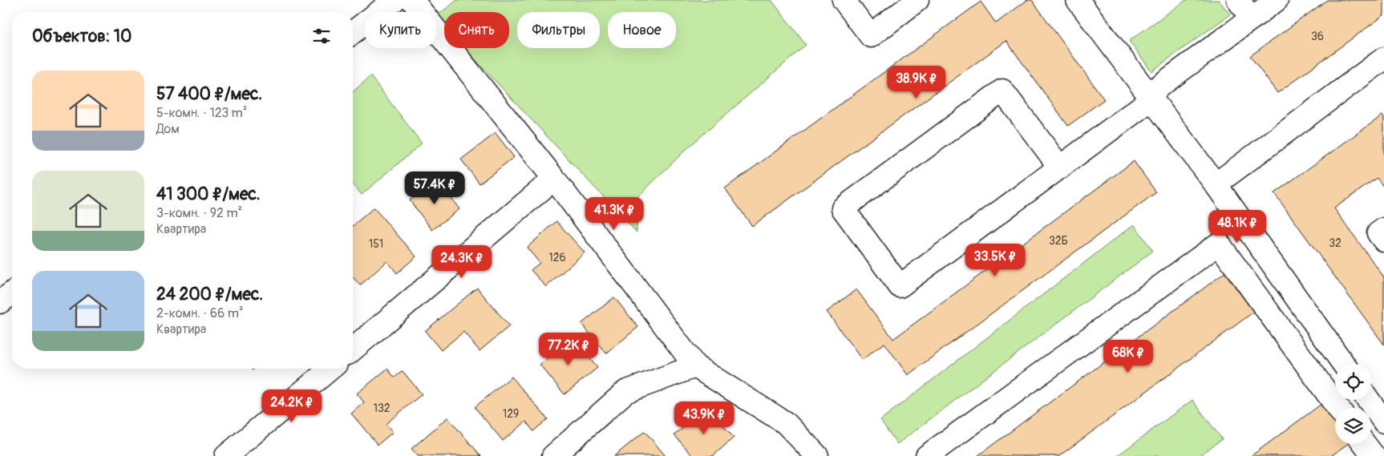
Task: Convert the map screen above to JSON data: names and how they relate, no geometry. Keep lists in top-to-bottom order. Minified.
{"house_numbers":["36","32Б","32","151","126","132","129"],"page":{"chip":["Купить","Снять","Фильтры","Новое"],"heading":"Объектов: 10","list":[{"name":"57 400 ₽/мес.","note":"5-комн. · 123 m² · Дом"},{"name":"41 300 ₽/мес.","note":"3-комн. · 92 m² · Квартира"},{"name":"24 200 ₽/мес.","note":"2-комн. · 66 m² · Квартира"}],"price":["38.9K ₽","57.4K ₽","41.3K ₽","48.1K ₽","33.5K ₽","24.3K ₽","77.2K ₽","68K ₽","24.2K ₽","43.9K ₽"]}}
